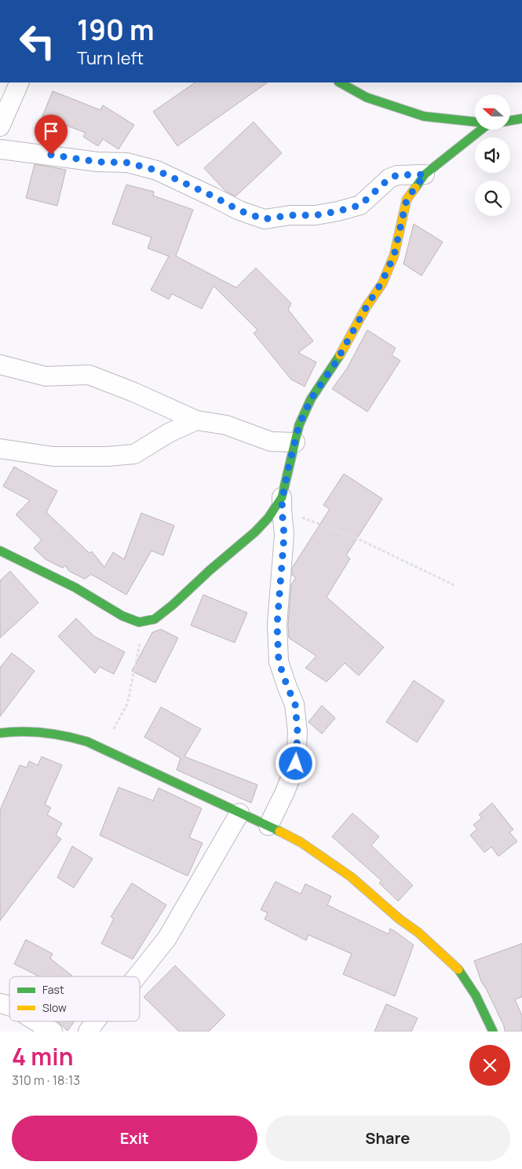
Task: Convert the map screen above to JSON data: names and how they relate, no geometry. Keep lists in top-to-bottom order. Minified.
{"legend":["Fast","Slow"],"north":"left","page":{"turn":["190 m","Turn left"],"heading":["4 min","310 m · 18:13"],"buttons":["Exit","Share"]}}
